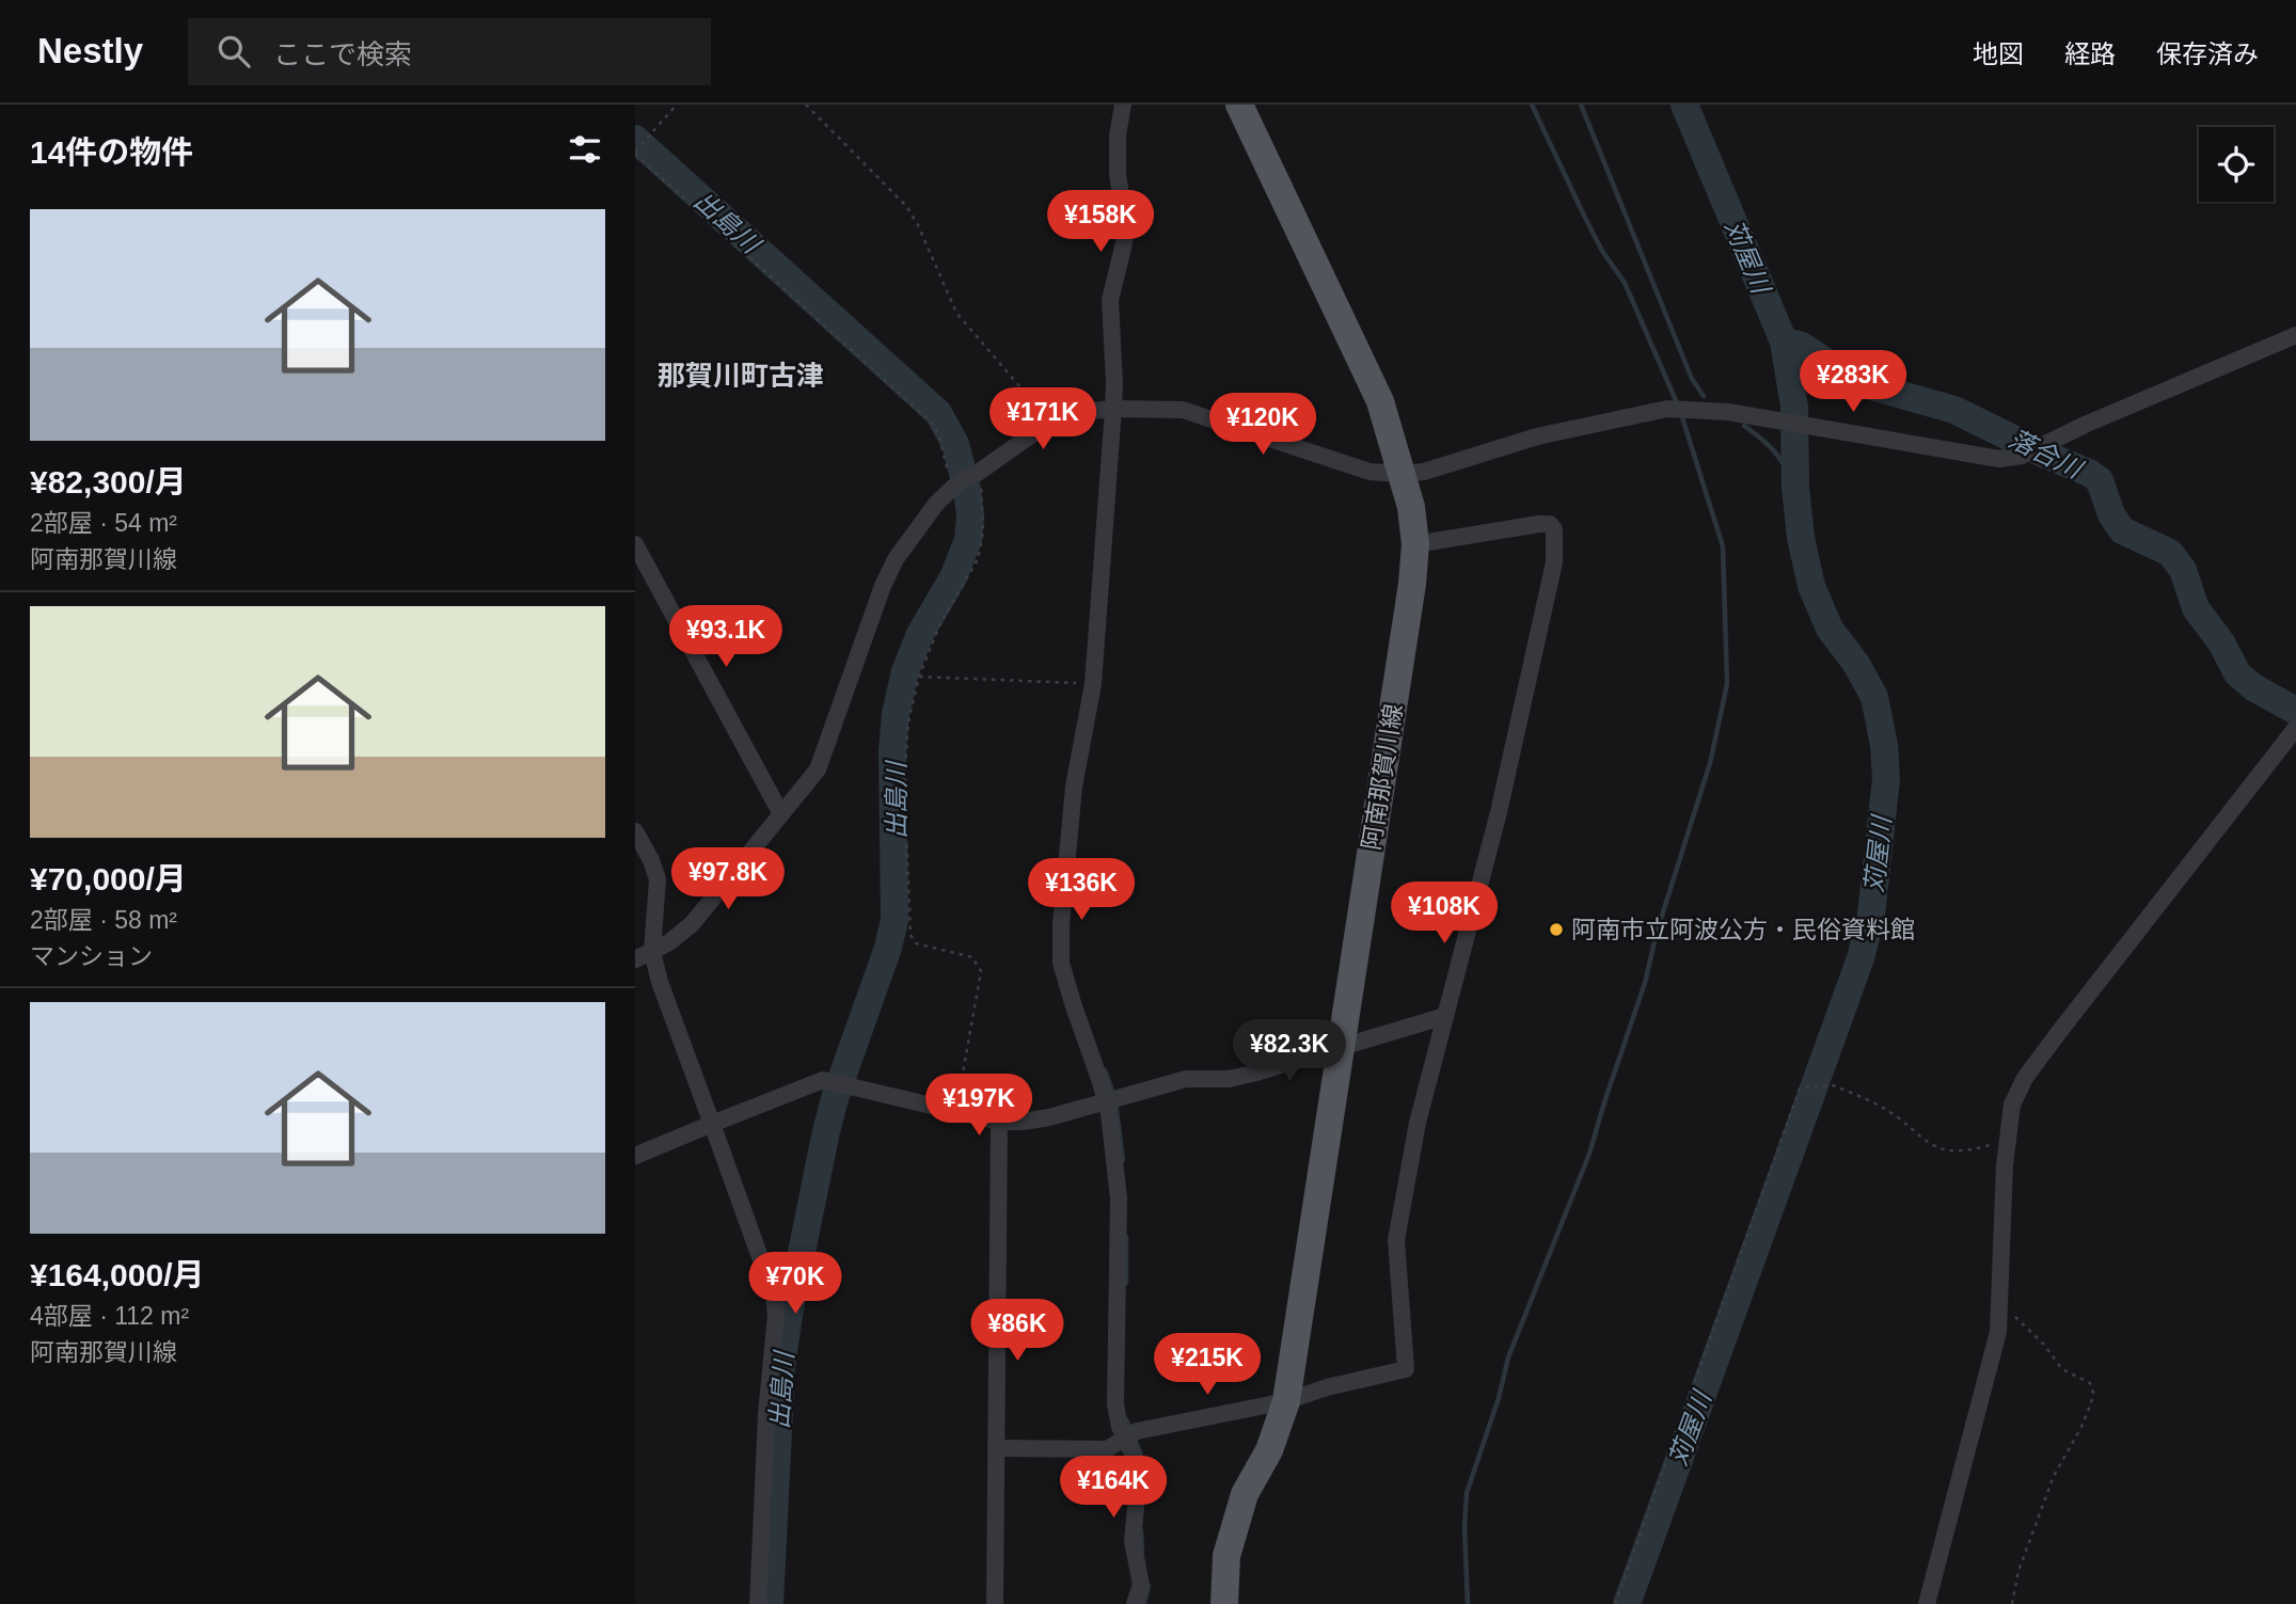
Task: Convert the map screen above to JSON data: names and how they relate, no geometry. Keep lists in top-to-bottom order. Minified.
{"streets":{"main road":["阿南那賀川線"]},"districts":["那賀川町古津"],"water":["出島川","苅屋川","落合川"],"places":["阿南市立阿波公方・民俗資料館"],"page":{"header":"Nestly","search":"ここで検索","nav":["地図","経路","保存済み"],"heading":"14件の物件","price":["¥158K","¥283K","¥171K","¥120K","¥93.1K","¥97.8K","¥136K","¥108K","¥82.3K","¥197K","¥70K","¥86K","¥215K","¥164K"],"list":[{"name":"¥82,300/月","note":"2部屋 · 54 m² · 阿南那賀川線"},{"name":"¥70,000/月","note":"2部屋 · 58 m² · マンション"},{"name":"¥164,000/月","note":"4部屋 · 112 m² · 阿南那賀川線"}]}}
